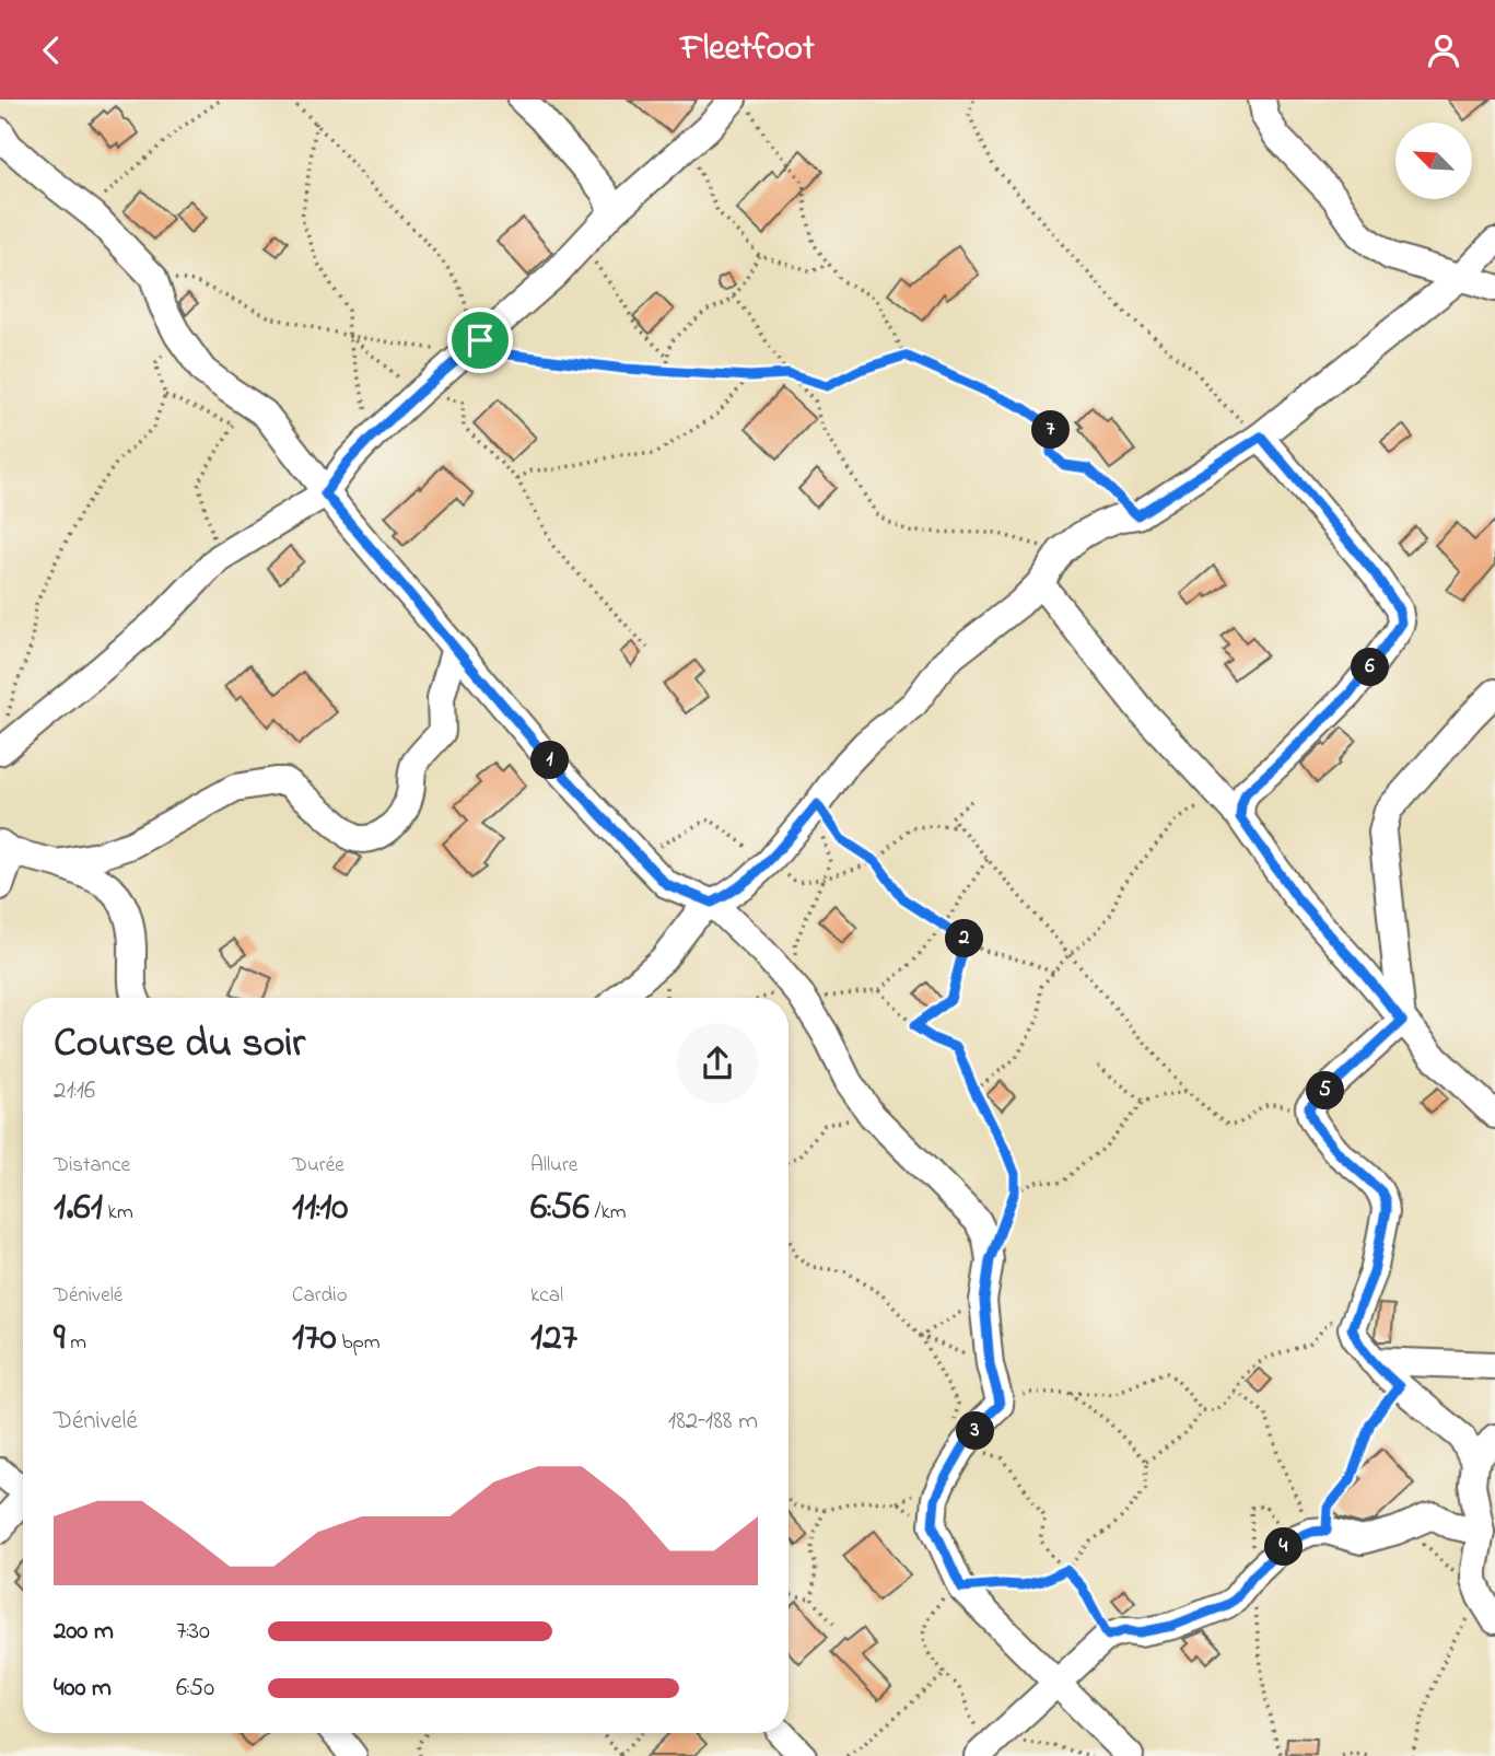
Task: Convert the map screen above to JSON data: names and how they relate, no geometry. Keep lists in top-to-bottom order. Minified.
{"north":"top left","page":{"header":"Fleetfoot","pins":["7","6","1","2","5","3","4"],"heading":["Course du soir","21:16"],"stats":[["Distance","1.61 km"],["Durée","11:10"],["Allure","6:56 /km"],["Dénivelé","9 m"],["Cardio","170 bpm"],["kcal","127"]],"chart":["Dénivelé","182–188 m"],"list":[{"name":"200 m","note":"7:30"},{"name":"400 m","note":"6:50"}]}}
